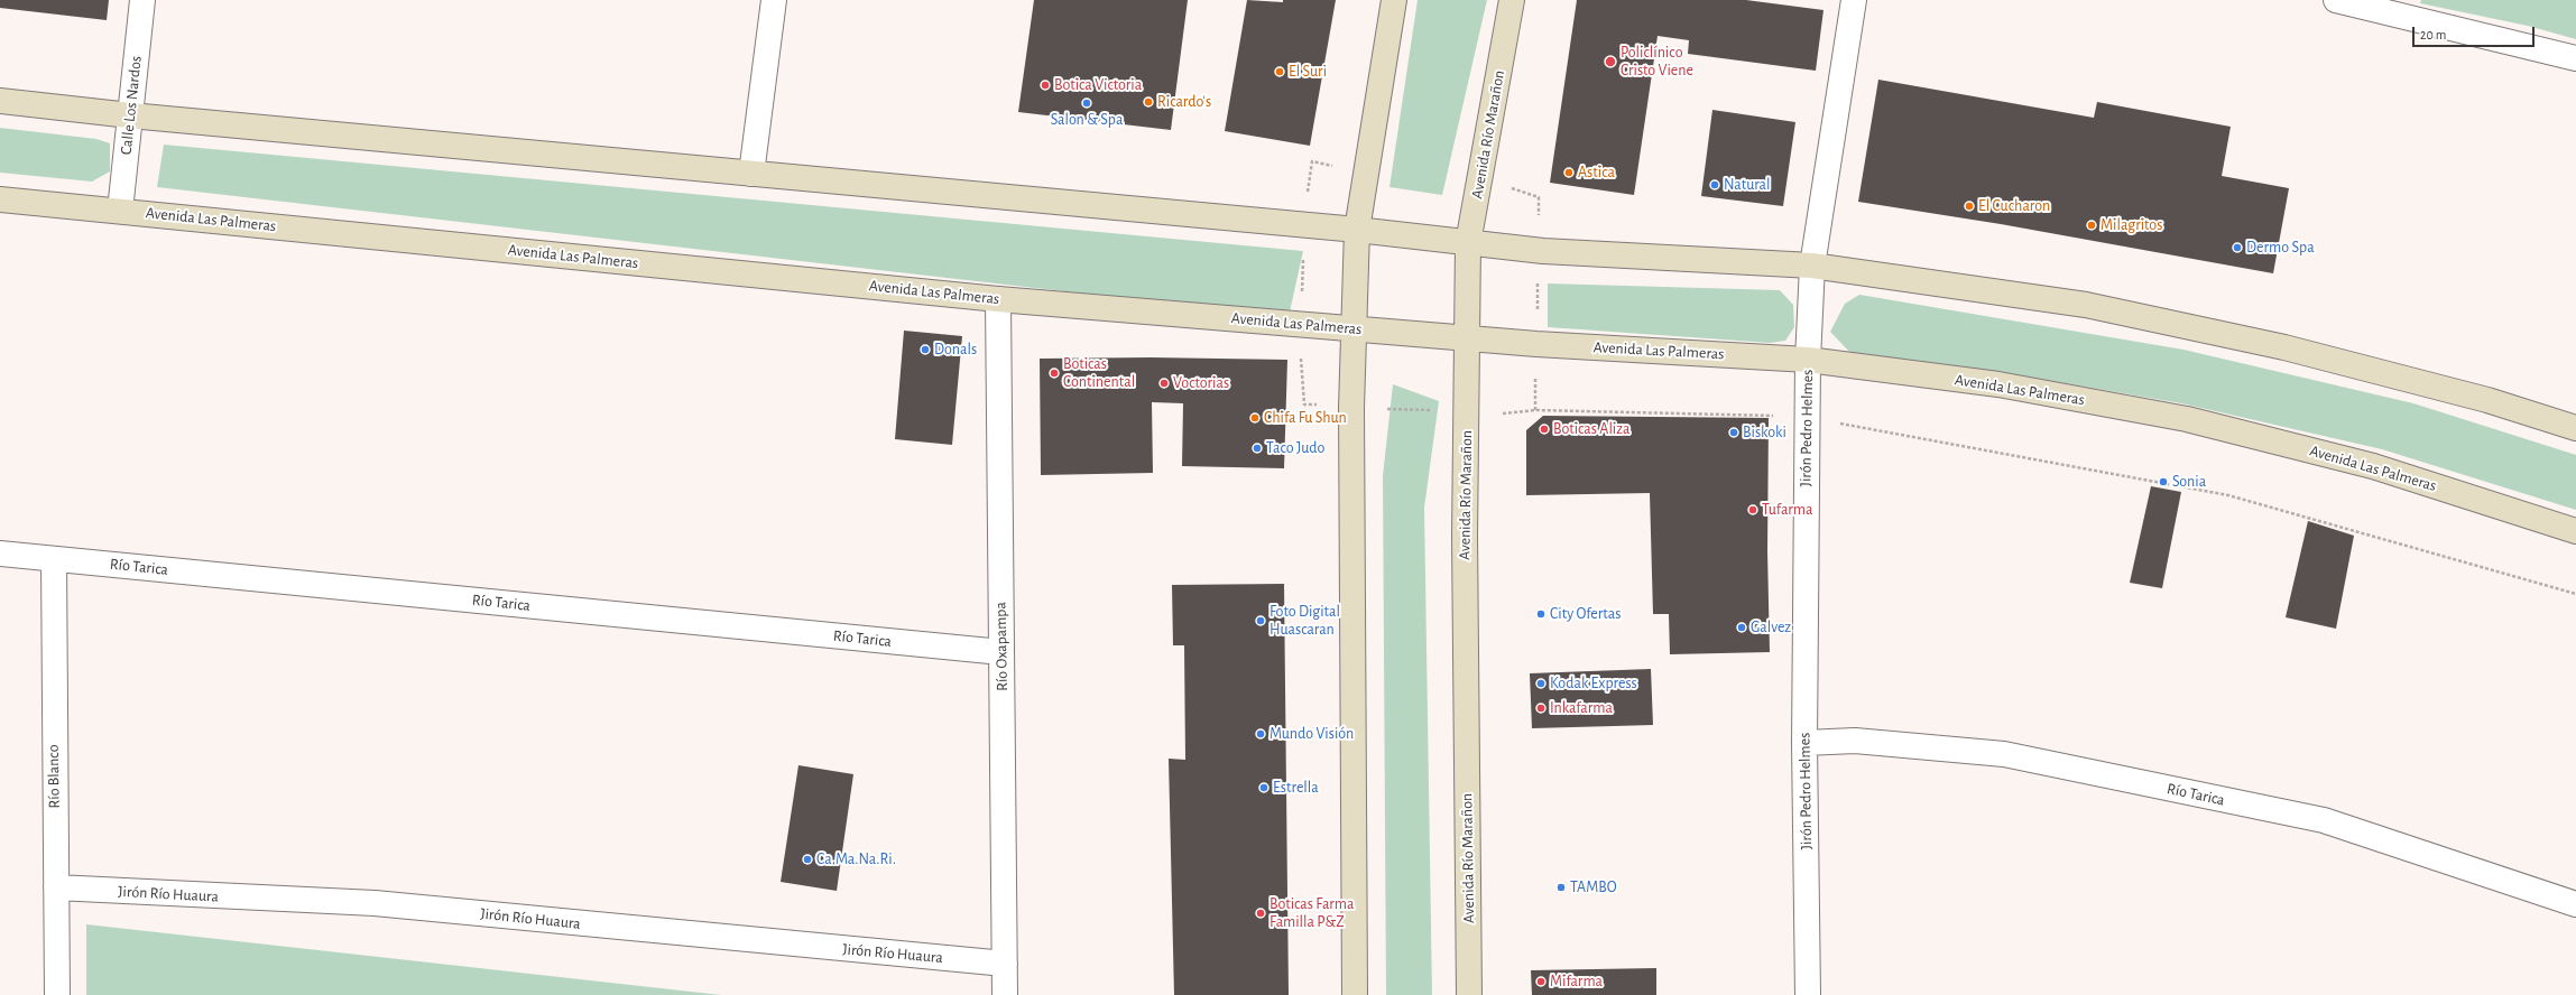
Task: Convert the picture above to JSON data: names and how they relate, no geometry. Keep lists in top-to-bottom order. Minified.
{"streets":{"main road":["Avenida Río Marañon","Avenida Las Palmeras"],"street":["Calle Los Nardos","Jirón Pedro Helmes","Río Tarica","Río Oxapampa","Río Blanco","Jirón Río Huaura"]},"crossings":[["Calle Los Nardos","Avenida Las Palmeras"],["Avenida Río Marañon","Avenida Las Palmeras"],["Avenida Las Palmeras","Jirón Pedro Helmes"],["Avenida Las Palmeras","Río Oxapampa"],["Jirón Pedro Helmes","Río Tarica"],["Río Tarica","Río Oxapampa"],["Río Tarica","Río Blanco"],["Río Oxapampa","Jirón Río Huaura"],["Río Blanco","Jirón Río Huaura"]],"places":["Policlínico Cristo Viene","El Suri","Botica Victoria","Ricardo's","Salon & Spa","Astica","Natural","El Cucharon","Milagritos","Dermo Spa","Donals","Boticas Continental","Voctorias","Chifa Fu Shun","Boticas Aliza","Biskoki","Taco Judo","Sonia","Tufarma","City Ofertas","Foto Digital Huascaran","Galvez","Kodak Express","Inkafarma","Mundo Visión","Estrella","Ca.Ma.Na.Ri.","TAMBO","Boticas Farma Familla P&Z","Mifarma"],"scale_bar":"20 m"}
